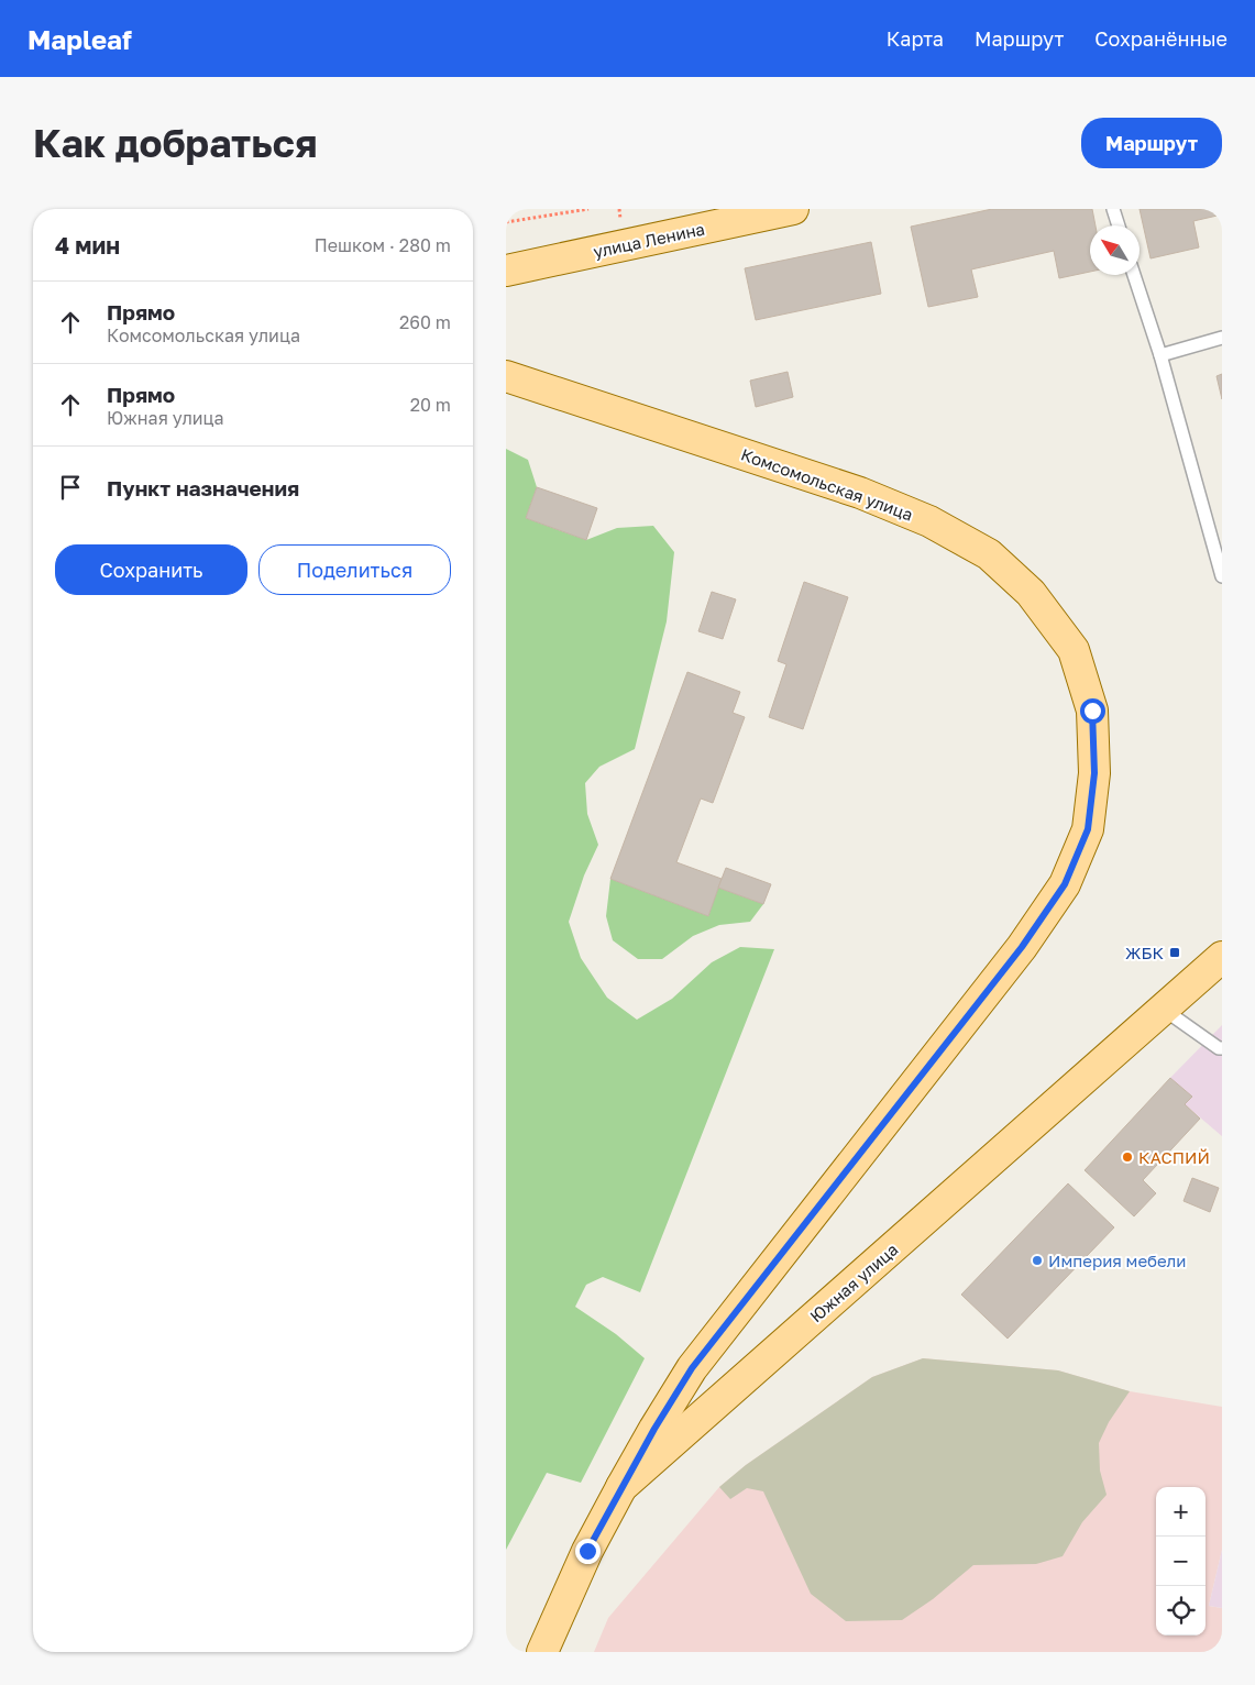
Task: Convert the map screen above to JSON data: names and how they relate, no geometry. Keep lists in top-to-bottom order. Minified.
{"streets":{"main road":["улица Ленина","Комсомольская улица","Южная улица"]},"crossings":[["Комсомольская улица","Южная улица"]],"places":{"transit":["ЖБК"],"other":["КАСПИЙ","Империя мебели"]},"north":"top left","page":{"header":"Mapleaf","nav":["Карта","Маршрут","Сохранённые"],"buttons":["Маршрут",["Сохранить","Поделиться"]],"title":"Как добраться","heading":["4 мин","Пешком · 280 m"],"list":[["Прямо","Комсомольская улица","260 m"],["Прямо","Южная улица","20 m"],"Пункт назначения"],"map_buttons":["+","−"]}}
